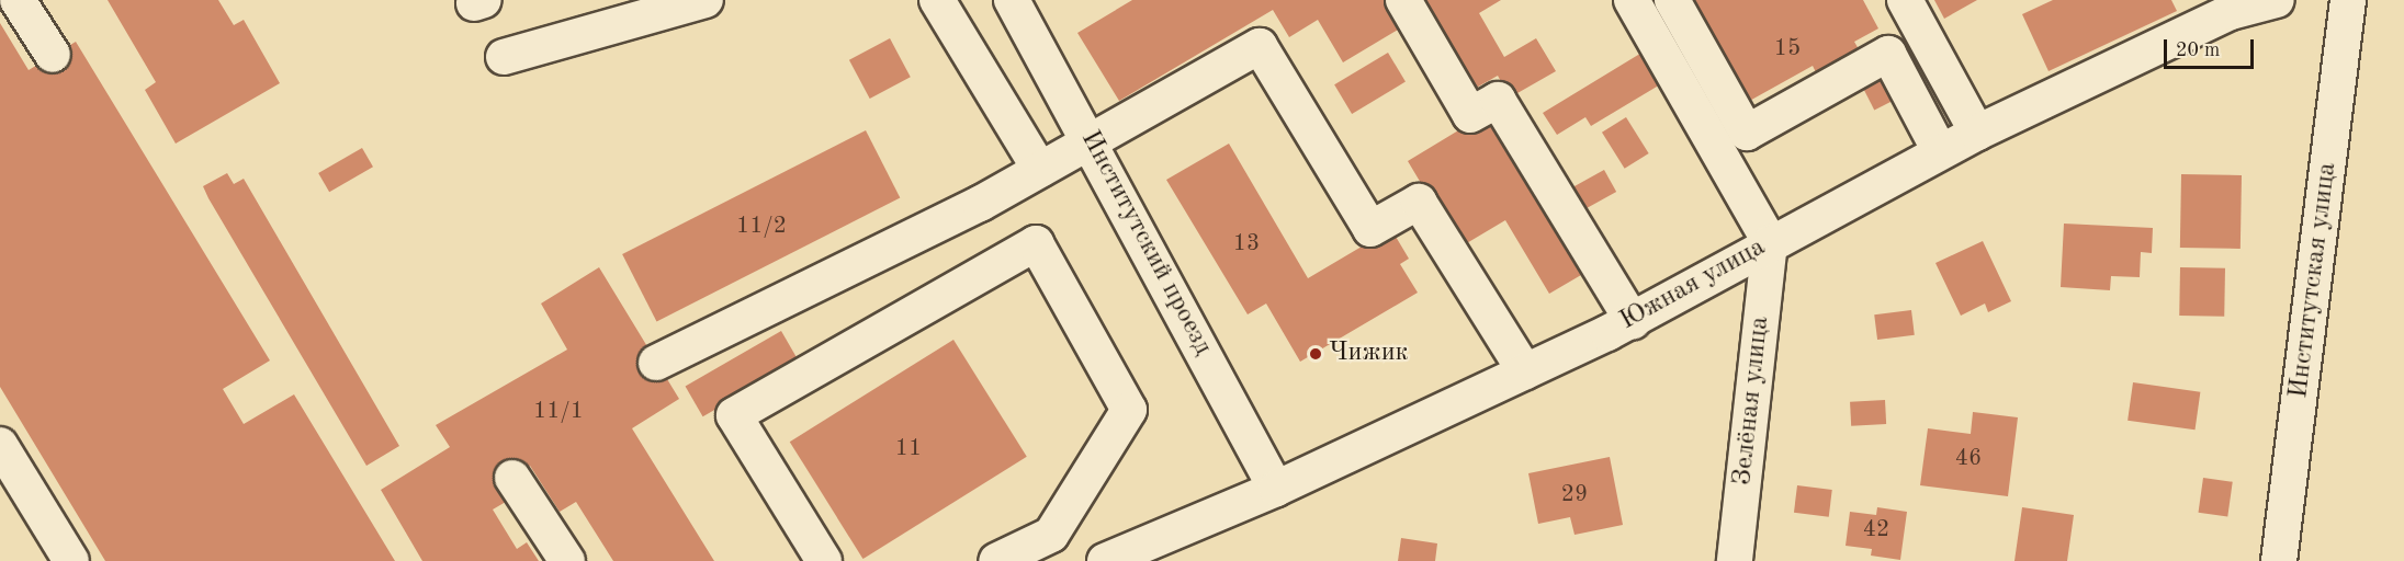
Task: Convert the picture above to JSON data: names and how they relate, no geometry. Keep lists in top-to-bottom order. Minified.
{"streets":{"street":["Институтский проезд","Институтская улица","Южная улица","Зелёная улица"]},"crossings":[["Институтский проезд","Южная улица"],["Южная улица","Зелёная улица"]],"places":["Чижик"],"house_numbers":["15","11/2","13","11/1","11","46","29","42"],"scale_bar":"20 m"}
